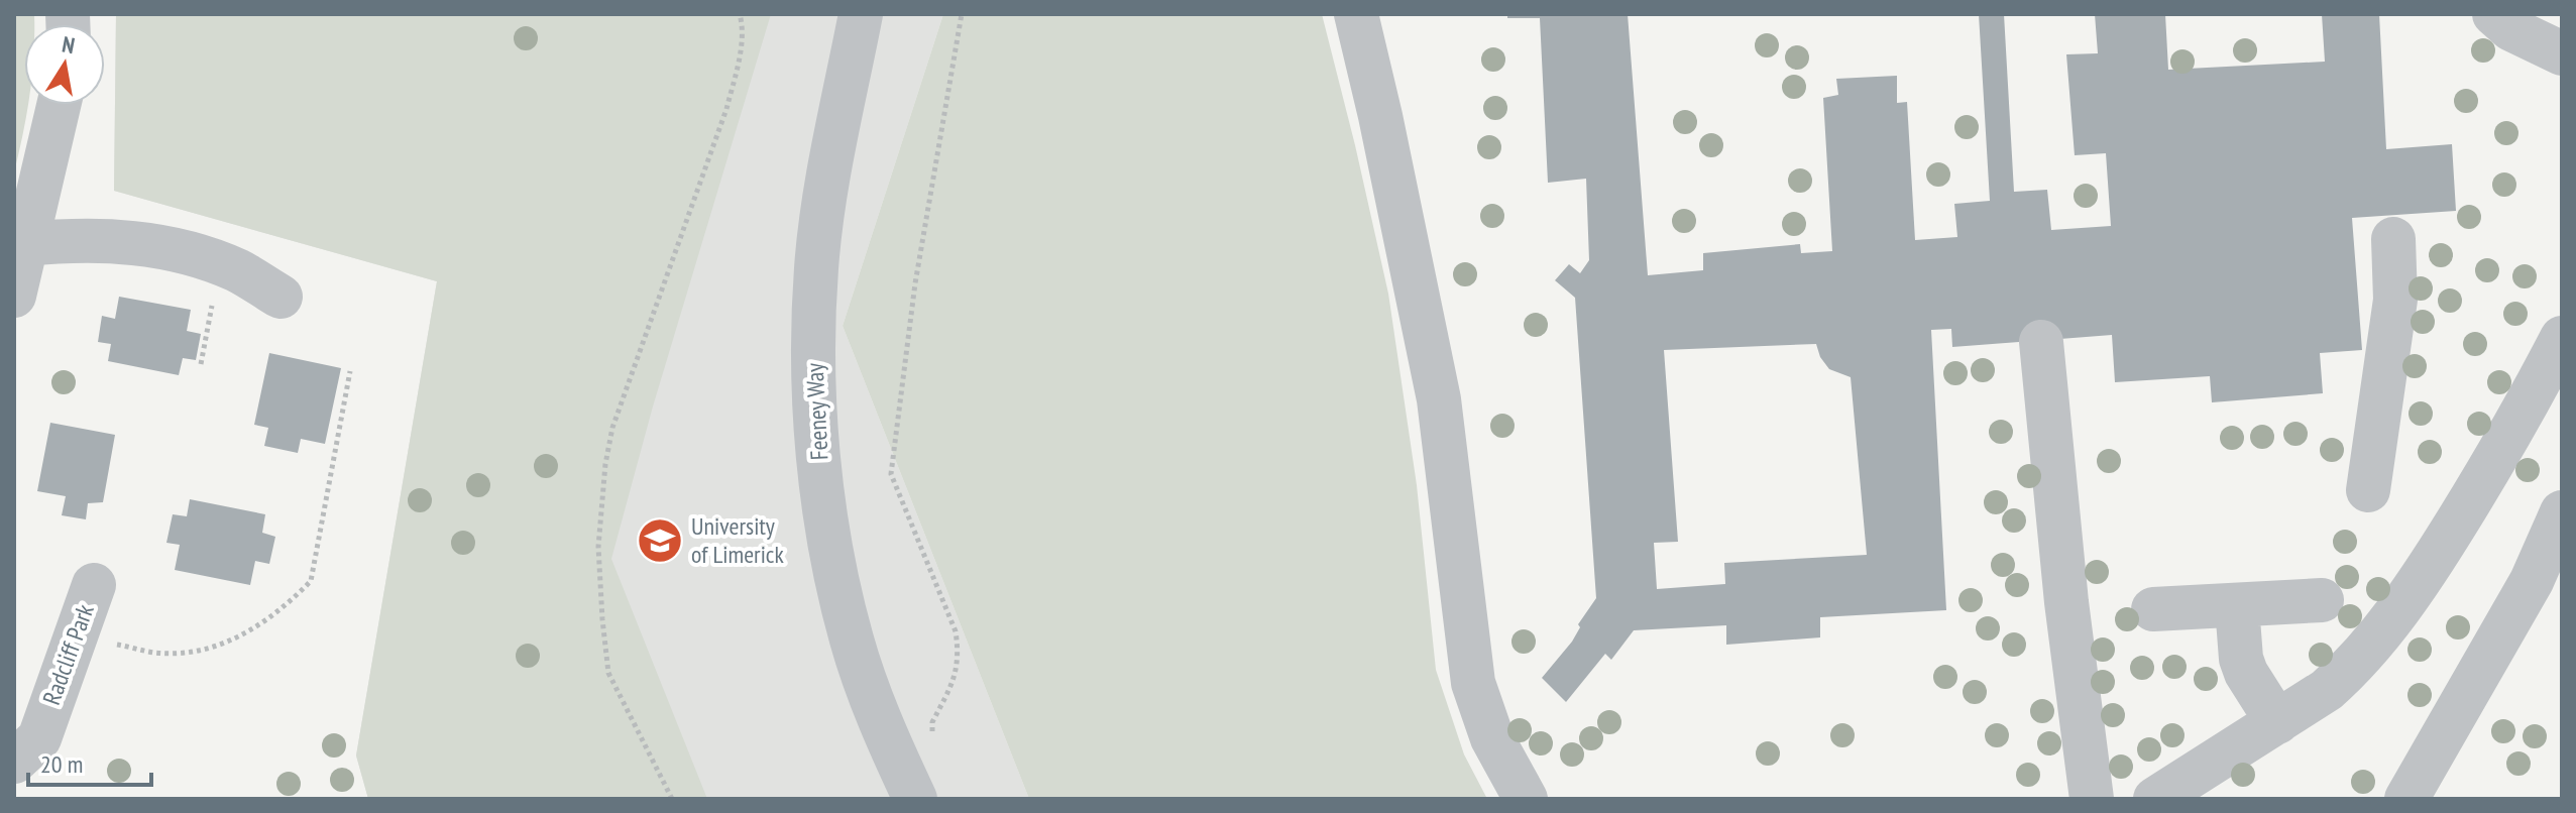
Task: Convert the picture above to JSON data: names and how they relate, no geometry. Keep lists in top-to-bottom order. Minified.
{"streets":{"street":["Feeney Way","Radcliff Park"]},"places":{"school or university":["University of Limerick"]},"scale_bar":"20 m","north":"top"}
